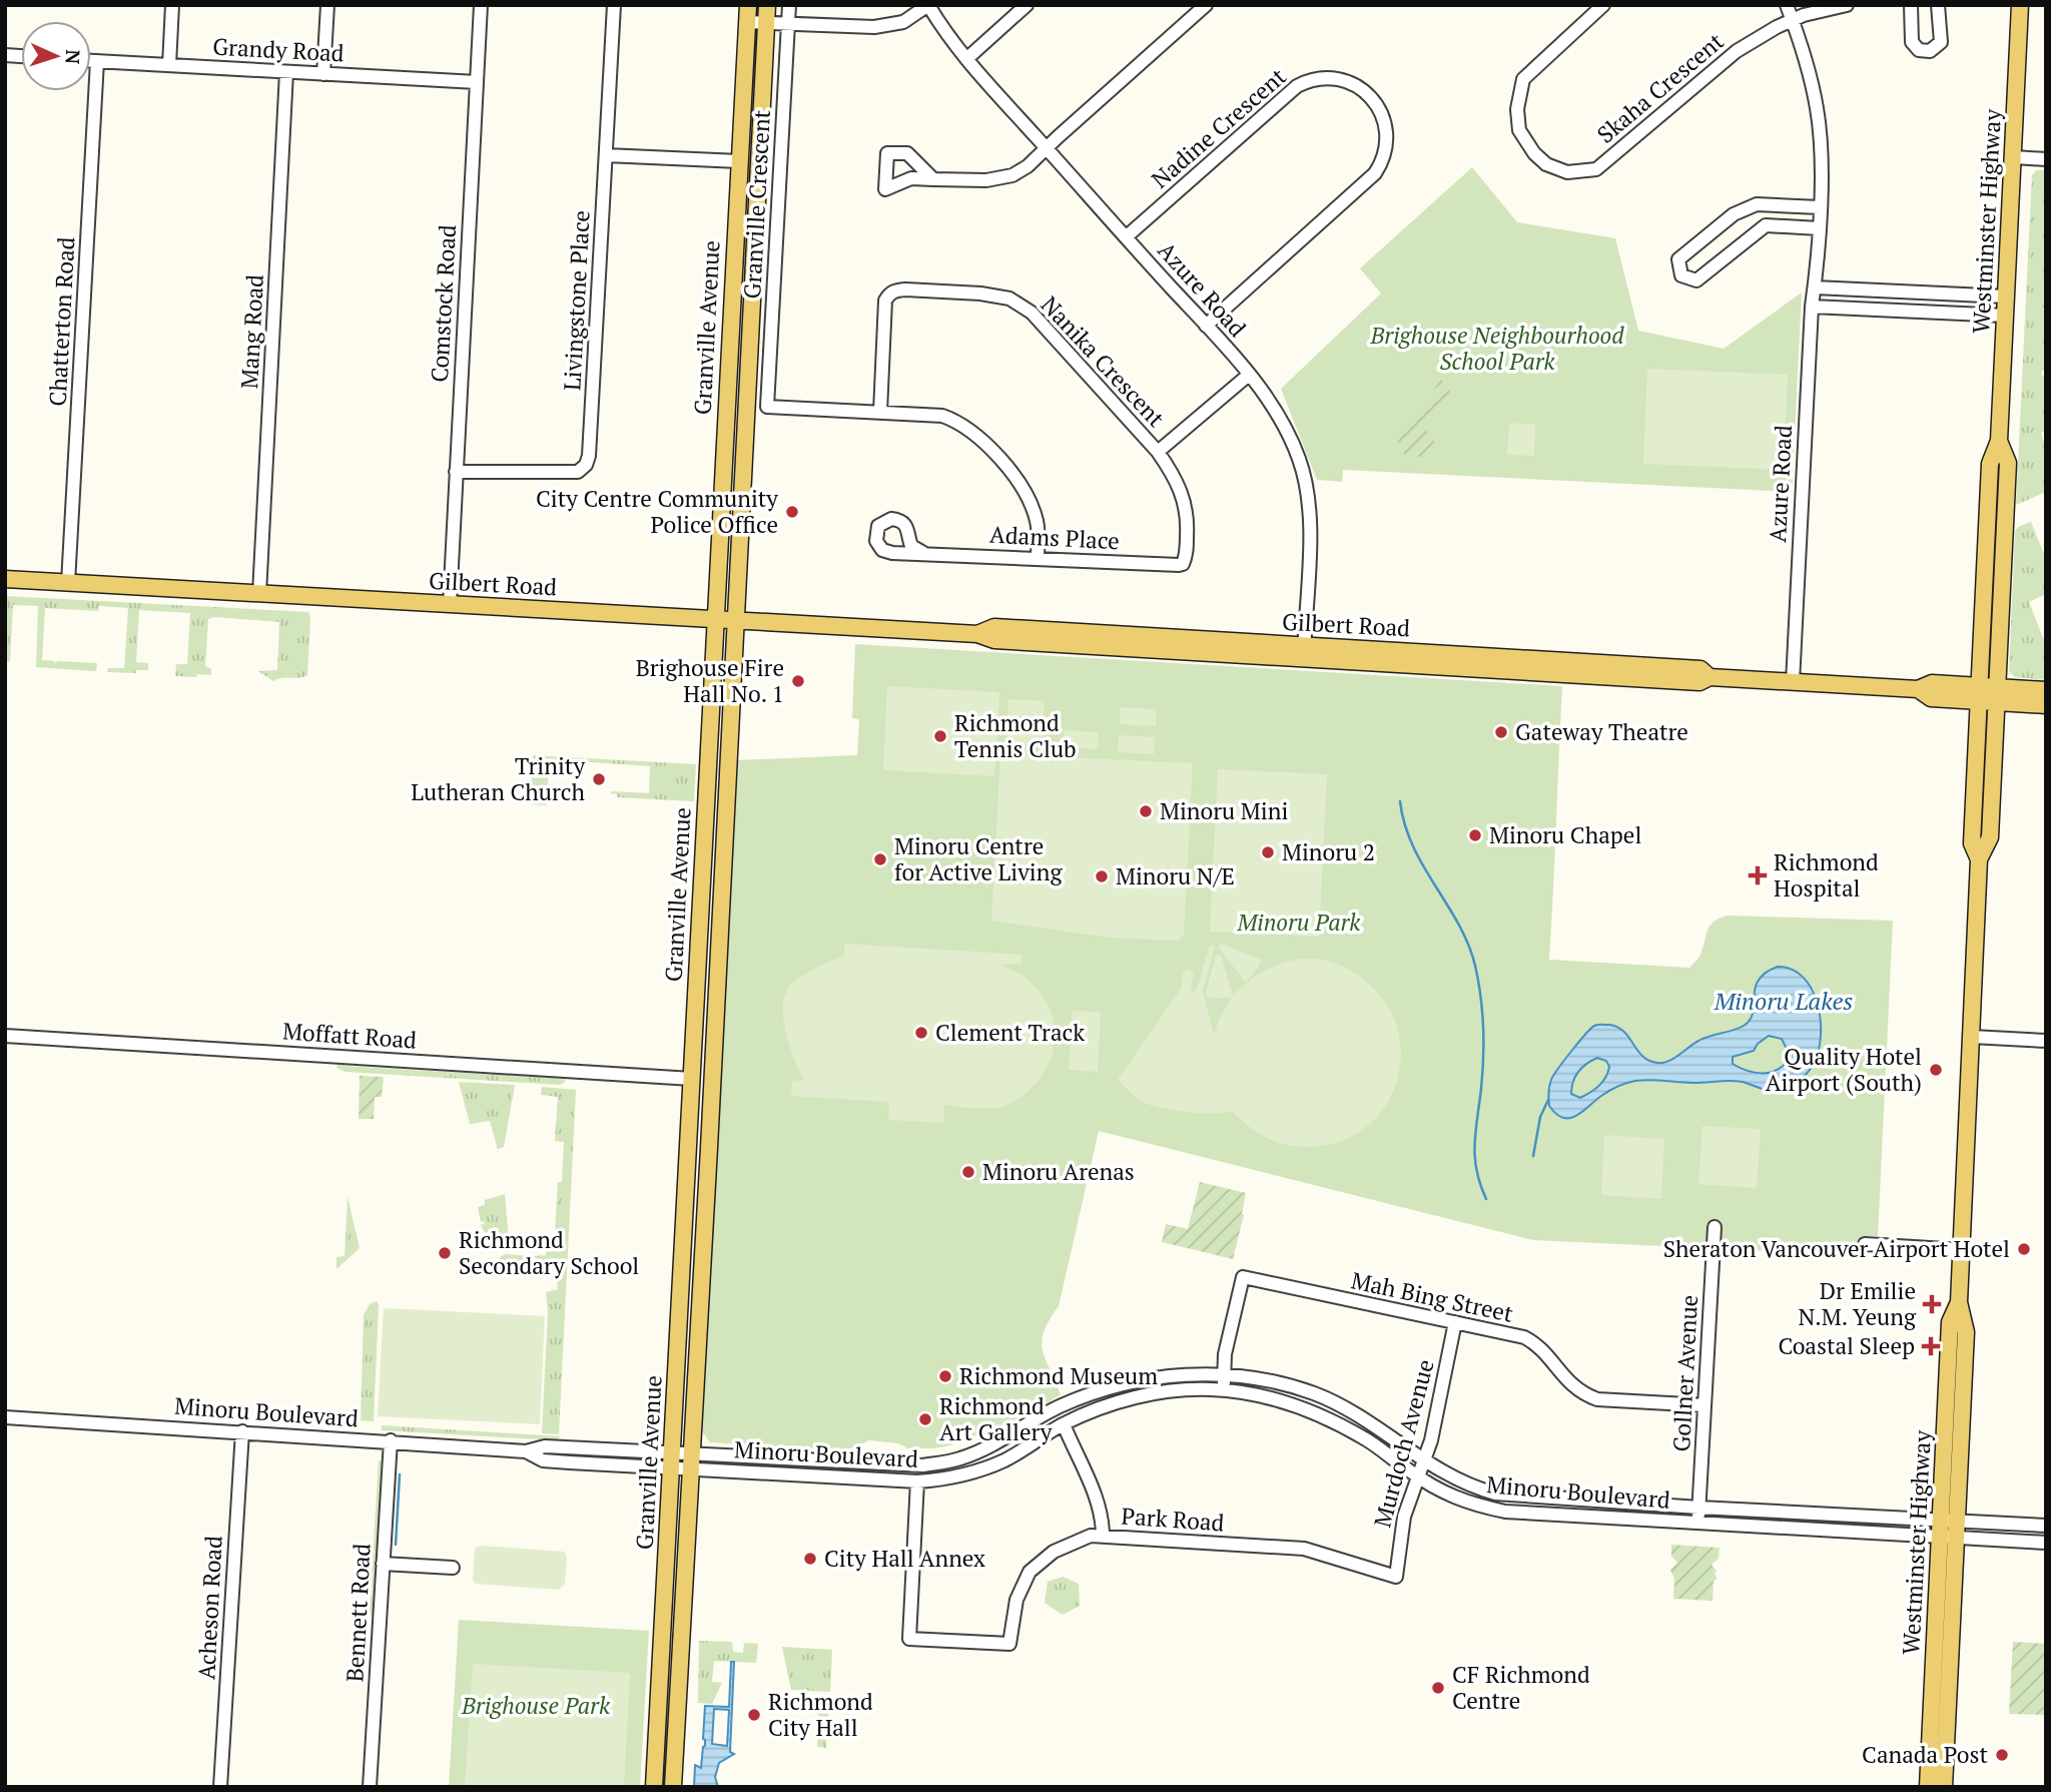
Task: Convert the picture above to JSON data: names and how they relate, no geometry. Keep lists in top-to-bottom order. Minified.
{"streets":{"main road":["Westminster Highway","Granville Avenue","Gilbert Road"],"street":["Grandy Road","Skaha Crescent","Nadine Crescent","Granville Crescent","Azure Road","Livingstone Place","Comstock Road","Chatterton Road","Mang Road","Nanika Crescent","Adams Place","Moffatt Road","Mah Bing Street","Gollner Avenue","Minoru Boulevard","Murdoch Avenue","Park Road","Acheson Road","Bennett Road"]},"crossings":[["Grandy Road","Comstock Road"],["Grandy Road","Chatterton Road"],["Grandy Road","Mang Road"],["Skaha Crescent","Azure Road"],["Nadine Crescent","Azure Road"],["Granville Crescent","Nanika Crescent"],["Westminster Highway","Gilbert Road"],["Westminster Highway","Minoru Boulevard"],["Azure Road","Gilbert Road"],["Livingstone Place","Comstock Road"],["Comstock Road","Gilbert Road"],["Chatterton Road","Gilbert Road"],["Granville Avenue","Gilbert Road"],["Granville Avenue","Moffatt Road"],["Granville Avenue","Minoru Boulevard"],["Mang Road","Gilbert Road"],["Nanika Crescent","Adams Place"],["Mah Bing Street","Gollner Avenue"],["Mah Bing Street","Minoru Boulevard"],["Mah Bing Street","Murdoch Avenue"],["Gollner Avenue","Minoru Boulevard"],["Minoru Boulevard","Murdoch Avenue"],["Minoru Boulevard","Park Road"],["Minoru Boulevard","Acheson Road"],["Minoru Boulevard","Bennett Road"],["Murdoch Avenue","Park Road"]],"water":["Minoru Lakes"],"parks":["Brighouse Neighbourhood School Park","Minoru Park","Brighouse Park"],"places":{"other":["City Centre Community Police Office","Brighouse Fire Hall No. 1","Gateway Theatre","Richmond Tennis Club","Trinity Lutheran Church","Minoru Mini","Minoru Chapel","Minoru 2","Minoru Centre for Active Living","Minoru N/E","Clement Track","Quality Hotel Airport (South)","Minoru Arenas","Sheraton Vancouver Airport Hotel","Richmond Secondary School","Richmond Museum","Richmond Art Gallery","City Hall Annex","CF Richmond Centre","Richmond City Hall","Canada Post"],"health":["Richmond Hospital","Dr Emilie N.M. Yeung","Coastal Sleep"]},"north":"right"}
